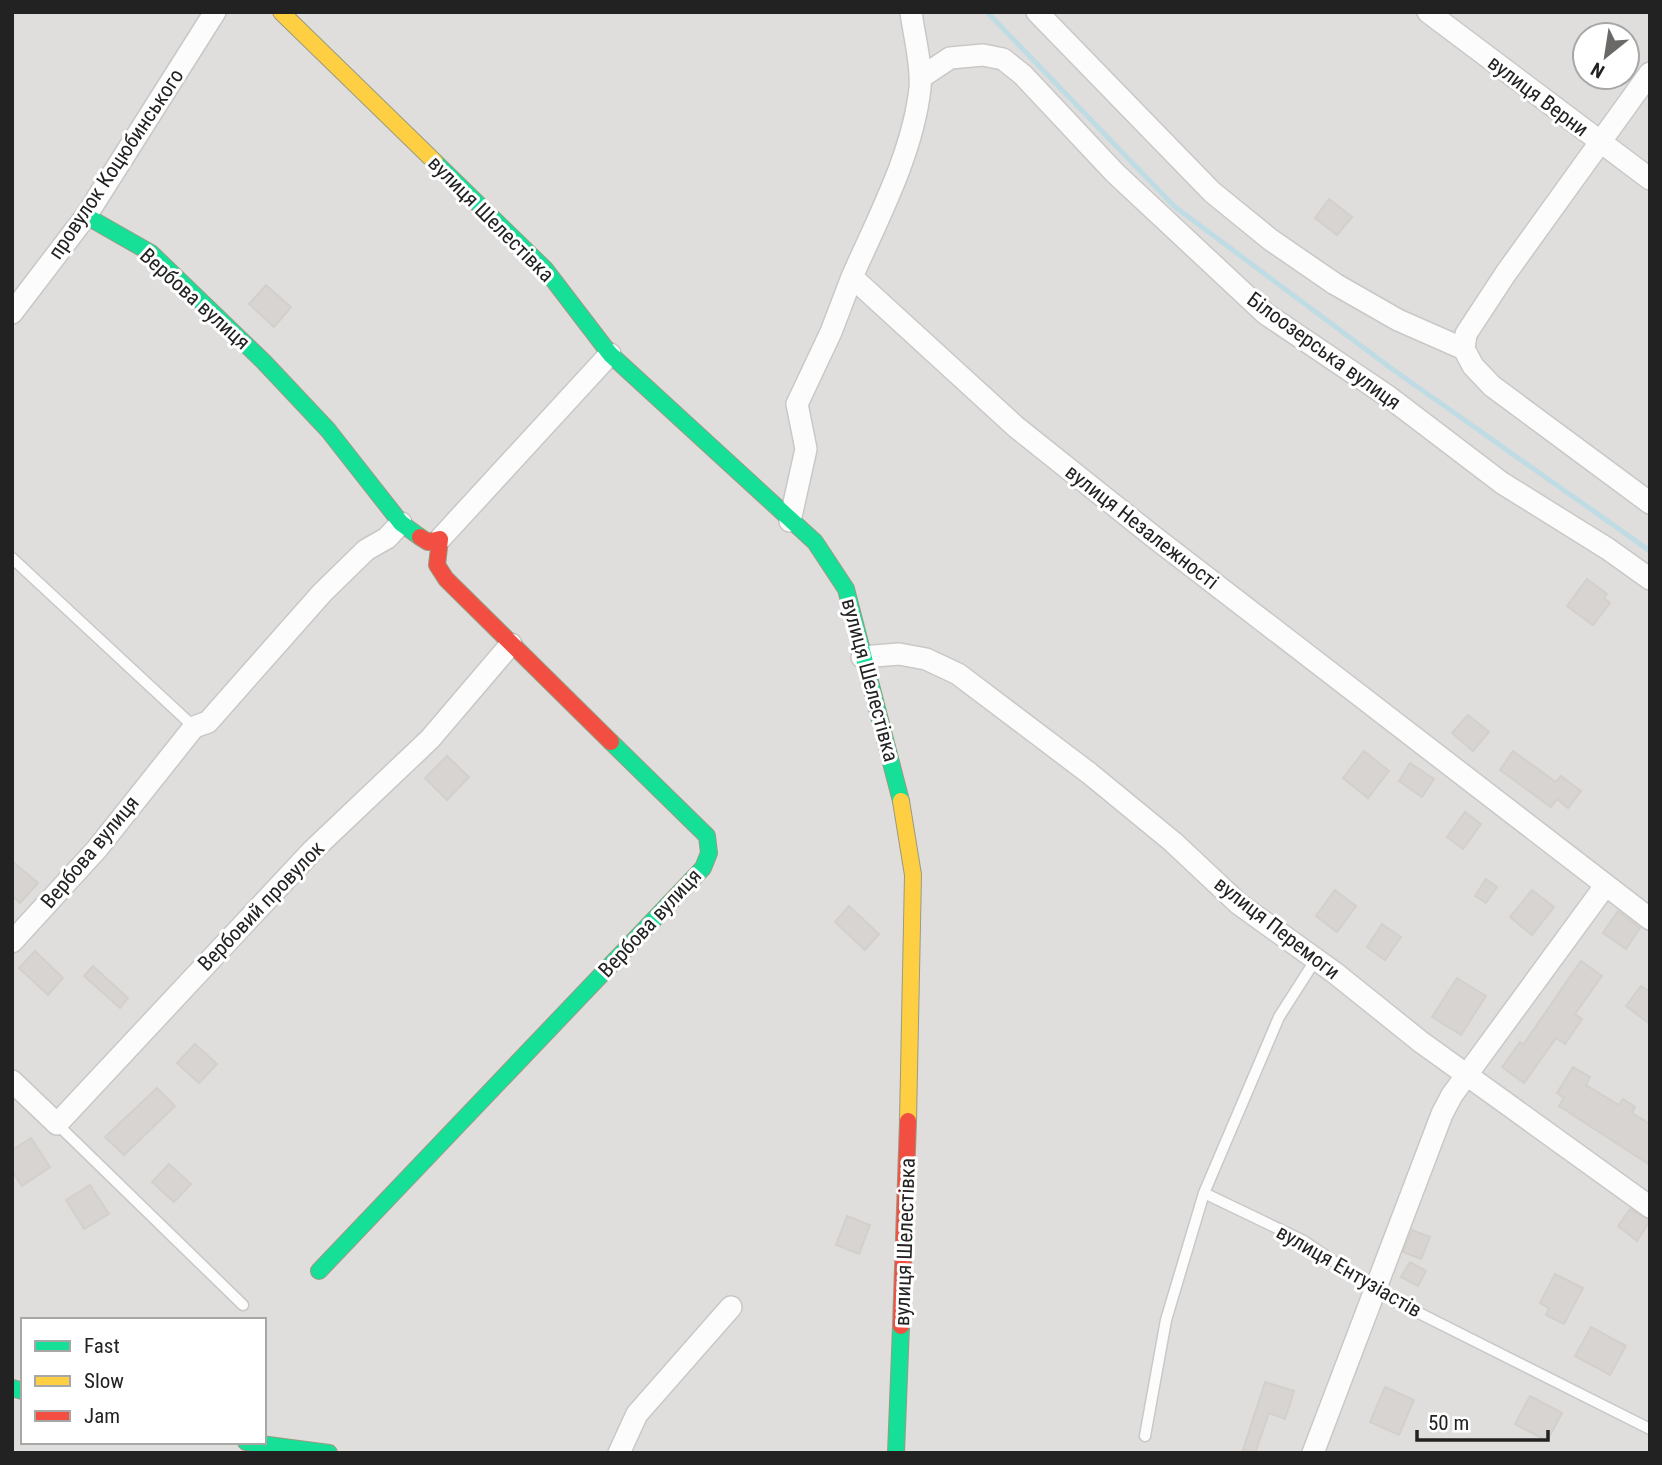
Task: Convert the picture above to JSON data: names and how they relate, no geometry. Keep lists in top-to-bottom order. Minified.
{"streets":{"street":["вулиця Верни","провулок Коцюбинського","вулиця Шелестівка","Вербова вулиця","Білоозерська вулиця","вулиця Незалежності","Вербовий провулок","вулиця Перемоги"],"lane":["вулиця Ентузіастів"]},"crossings":[["провулок Коцюбинського","Вербова вулиця"],["вулиця Шелестівка","вулиця Перемоги"],["Вербова вулиця","Вербовий провулок"]],"legend":["Fast","Slow","Jam"],"scale_bar":"50 m","north":"bottom left"}
